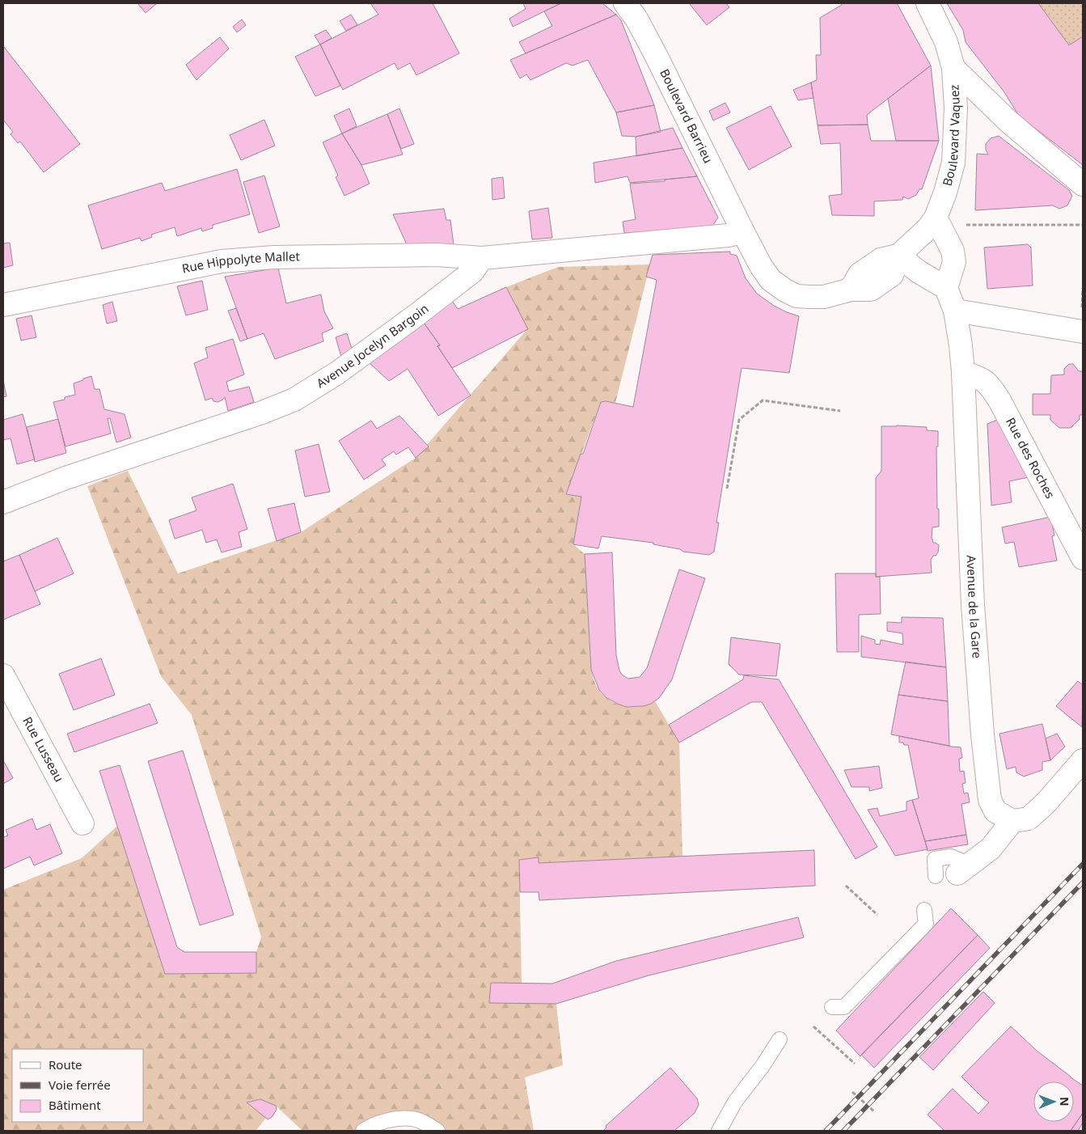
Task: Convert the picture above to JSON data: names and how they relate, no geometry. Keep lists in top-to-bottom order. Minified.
{"streets":{"street":["Boulevard Barrieu","Boulevard Vaquez","Rue Hippolyte Mallet","Avenue Jocelyn Bargoin","Rue des Roches","Avenue de la Gare","Rue Lusseau"]},"crossings":[["Boulevard Barrieu","Boulevard Vaquez"],["Rue Hippolyte Mallet","Avenue Jocelyn Bargoin"],["Rue des Roches","Avenue de la Gare"]],"legend":["Route","Voie ferrée","Bâtiment"],"north":"right"}
